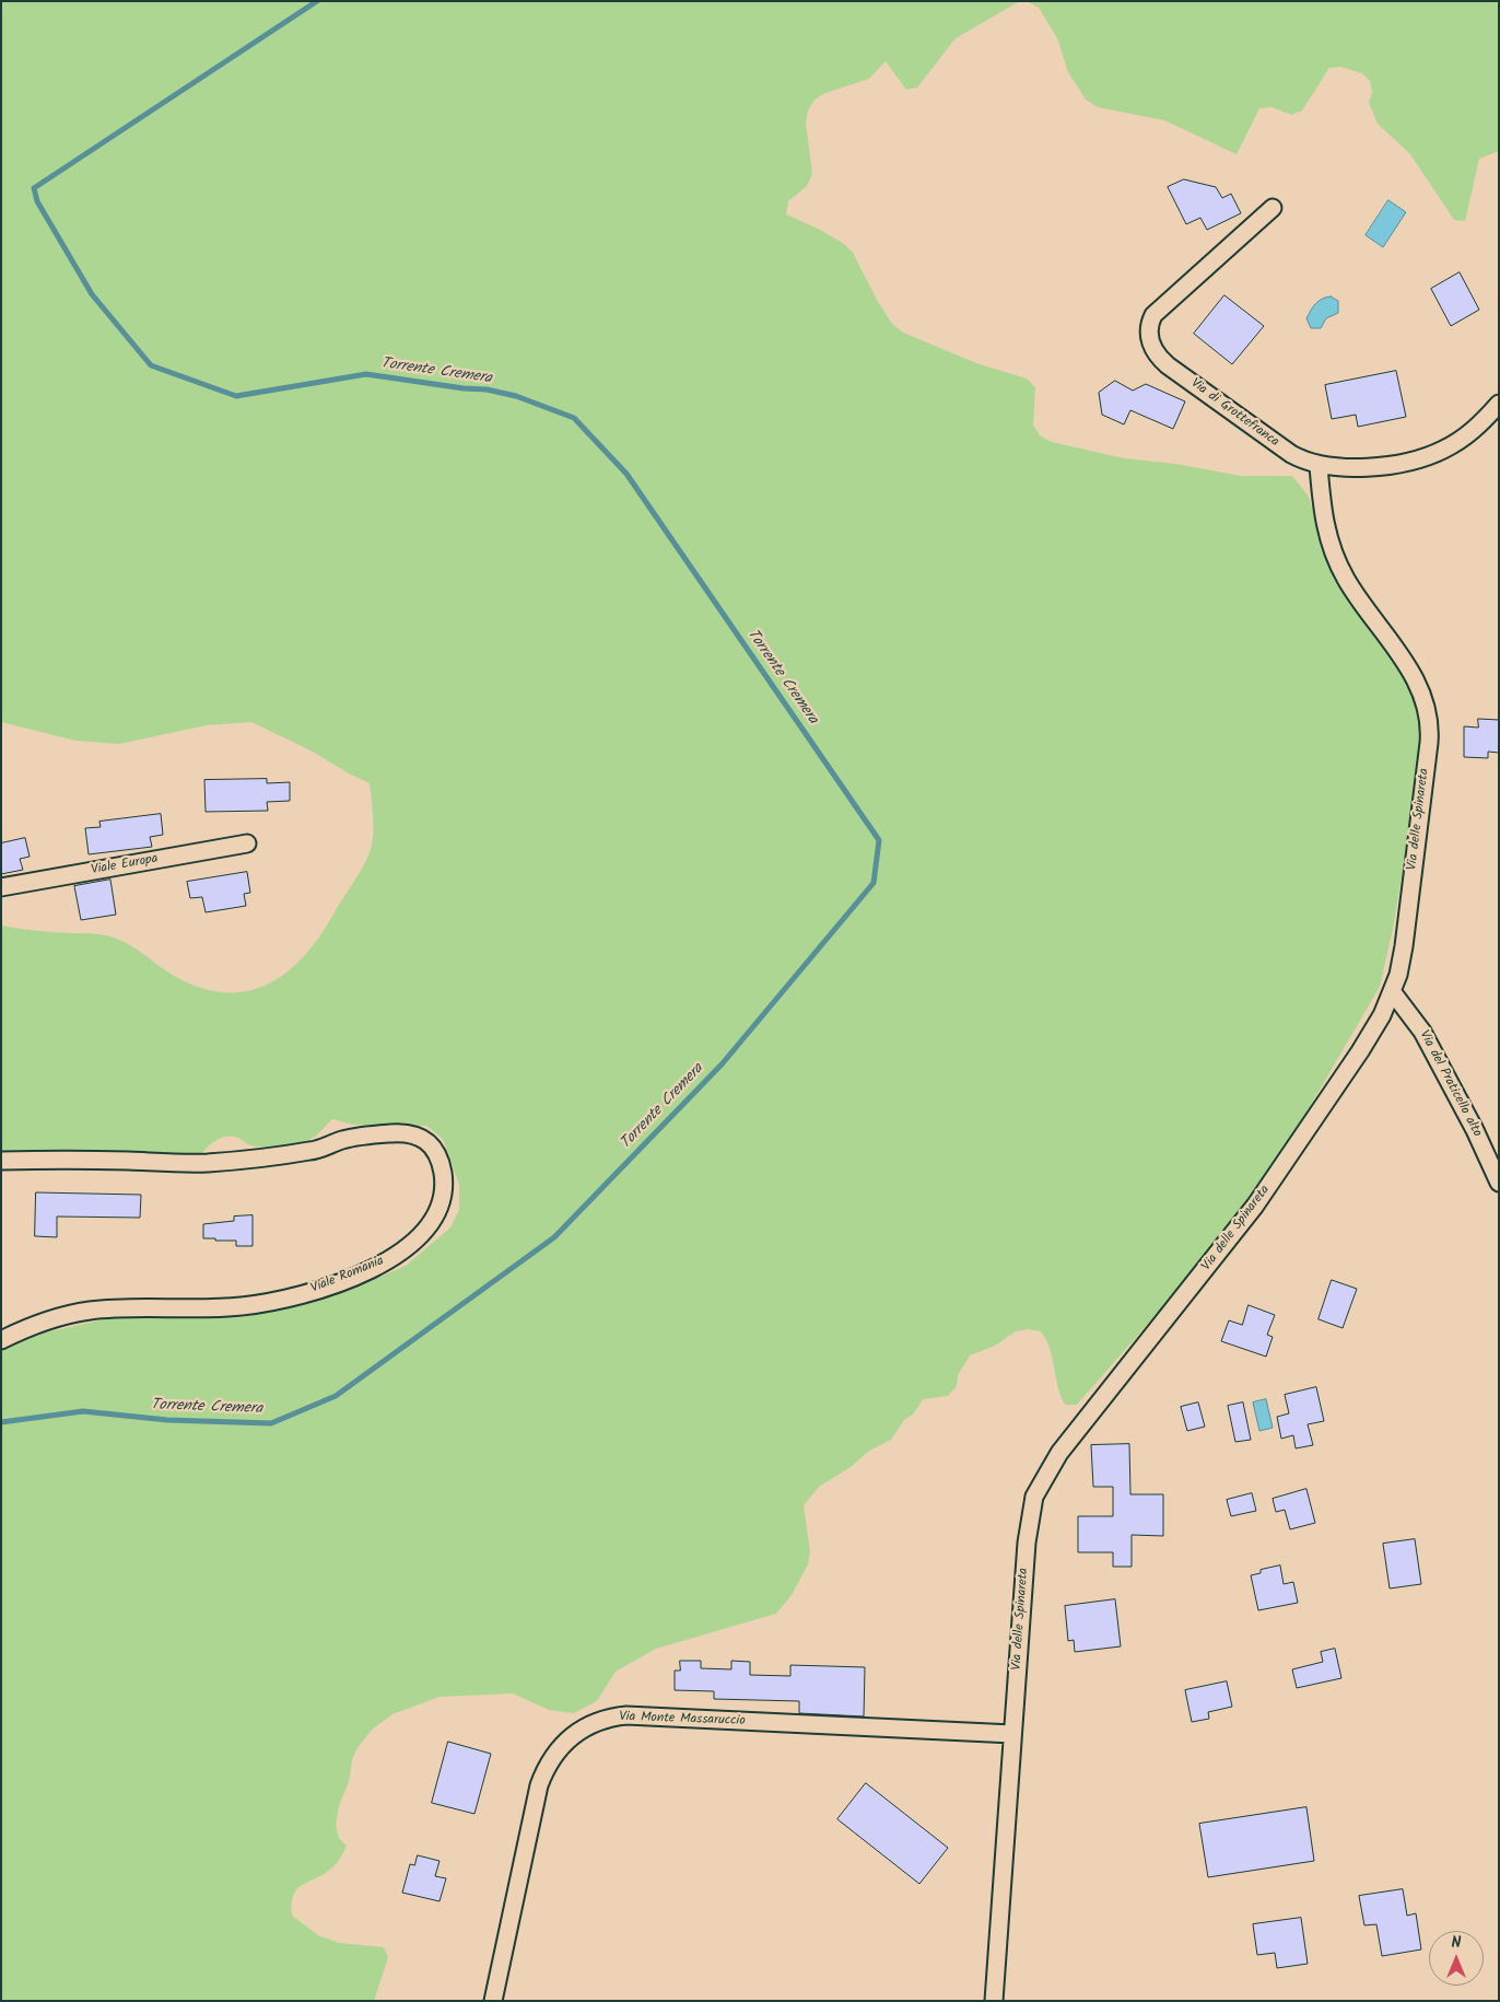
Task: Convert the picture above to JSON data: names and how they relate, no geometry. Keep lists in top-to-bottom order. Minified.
{"streets":{"street":["Via di Grottefranca","Via delle Spinareta","Viale Europa","Via del Praticello alto","Viale Romania","Via Monte Massaruccio"]},"crossings":[["Via di Grottefranca","Via delle Spinareta"],["Via delle Spinareta","Via del Praticello alto"],["Via delle Spinareta","Via Monte Massaruccio"]],"water":["Torrente Cremera"],"north":"top"}
